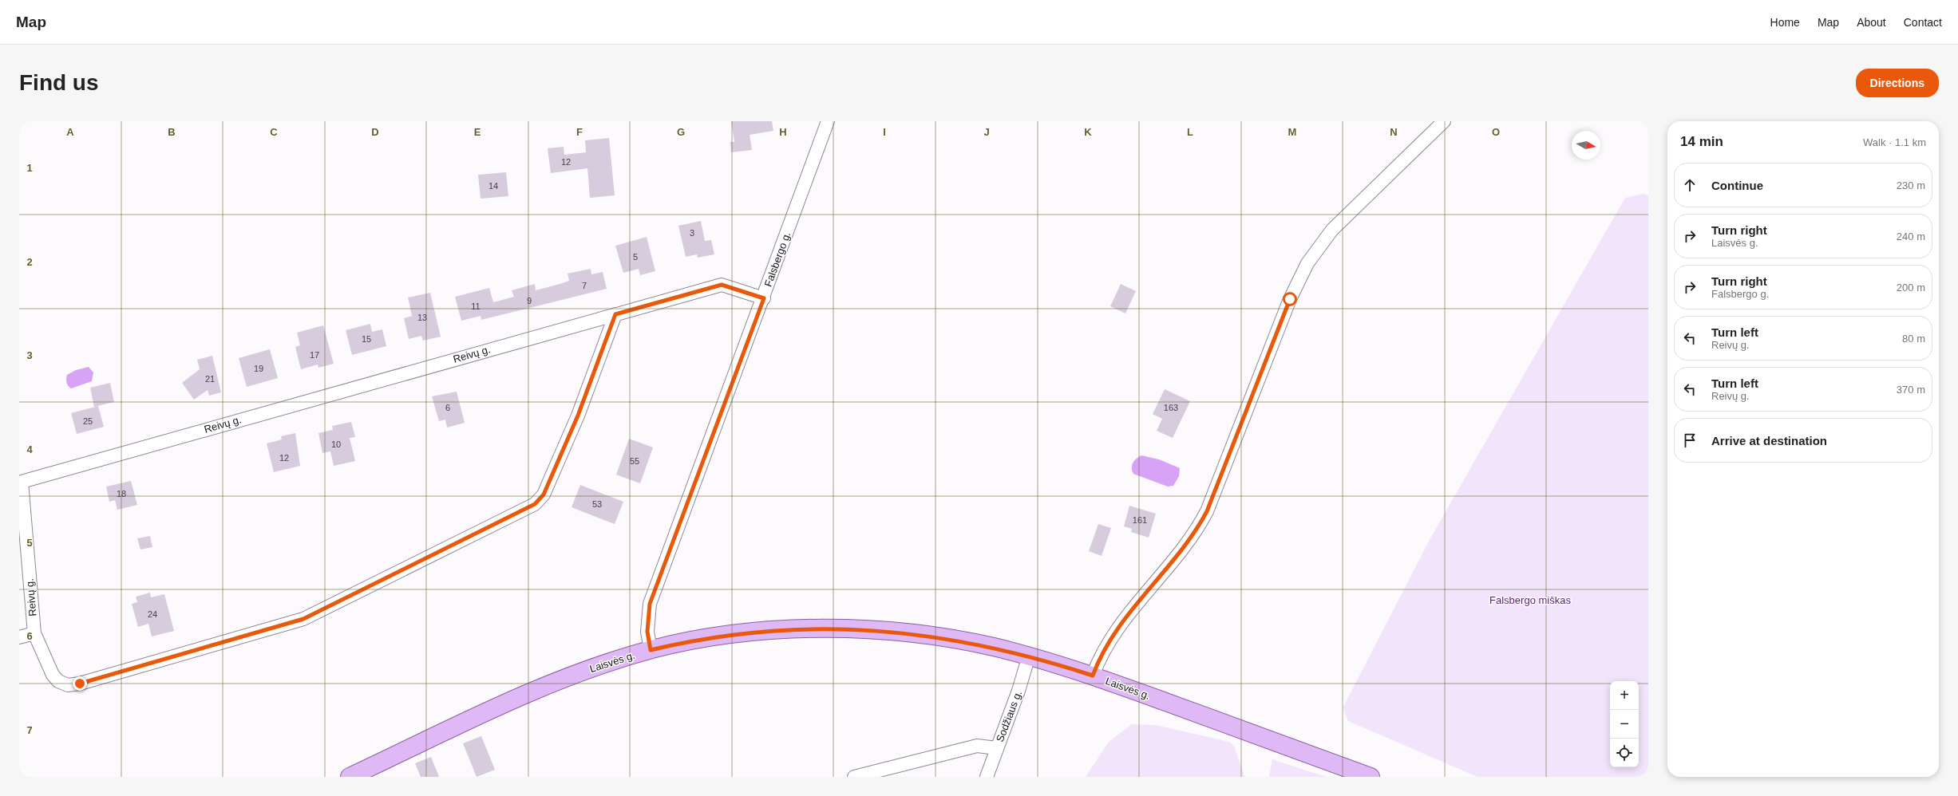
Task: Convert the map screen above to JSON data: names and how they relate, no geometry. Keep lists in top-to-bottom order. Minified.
{"streets":{"main road":["Laisvės g."],"street":["Falsbergo g.","Reivų g.","Sodžiaus g."]},"crossings":[["Falsbergo g.","Reivų g."],["Falsbergo g.","Laisvės g."],["Laisvės g.","Sodžiaus g."]],"parks":["Falsbergo miškas"],"house_numbers":["12","14","3","5","7","9","11","13","15","17","19","21","6","163","25","10","12","55","18","53","161","24"],"north":"right","page":{"header":"Map","nav":["Home","Map","About","Contact"],"buttons":"Directions","title":"Find us","heading":["14 min","Walk · 1.1 km"],"list":[["Continue","230 m"],["Turn right","Laisvės g.","240 m"],["Turn right","Falsbergo g.","200 m"],["Turn left","Reivų g.","80 m"],["Turn left","Reivų g.","370 m"],"Arrive at destination"],"map_buttons":["+","−"]},"grid":{"columns":["A","B","C","D","E","F","G","H","I","J","K","L","M","N","O"],"rows":["1","2","3","4","5","6","7"]}}
